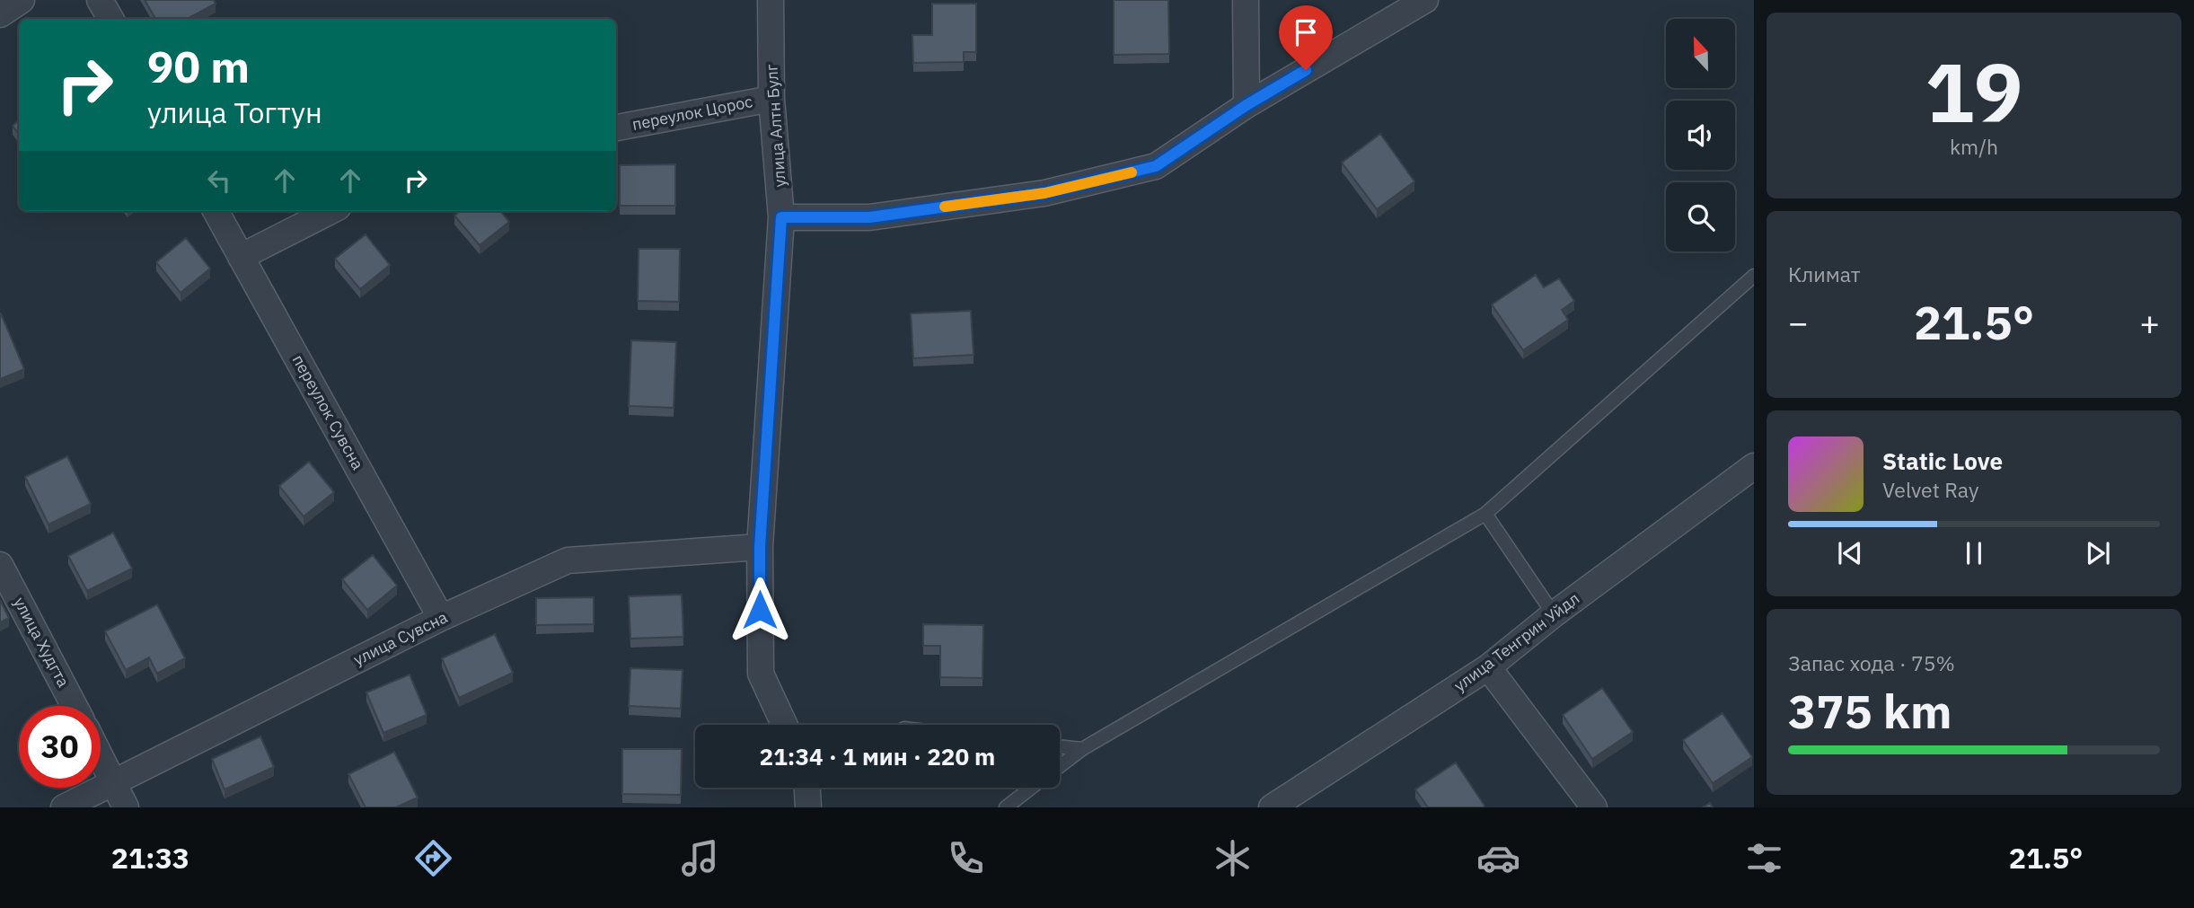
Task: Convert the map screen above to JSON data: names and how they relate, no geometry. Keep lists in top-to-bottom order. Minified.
{"streets":{"street":["переулок Цорос","улица Алтн Булг","переулок Сувсна","улица Сувсна","улица Худгта","улица Тенгрин Уйдл"]},"crossings":[["переулок Цорос","улица Алтн Булг"],["улица Алтн Булг","улица Сувсна"],["переулок Сувсна","улица Сувсна"]],"north":"top","page":{"tile":[["19","km/h"],"Климат",["Запас хода · 75%","375 km"]],"turn":["90 m","улица Тогтун"],"heat":["−","21.5°","+"],"song":["Static Love","Velvet Ray"],"limit":"30","trip":"21:34 · 1 мин · 220 m","tabs":["21:33","21.5°"]}}
